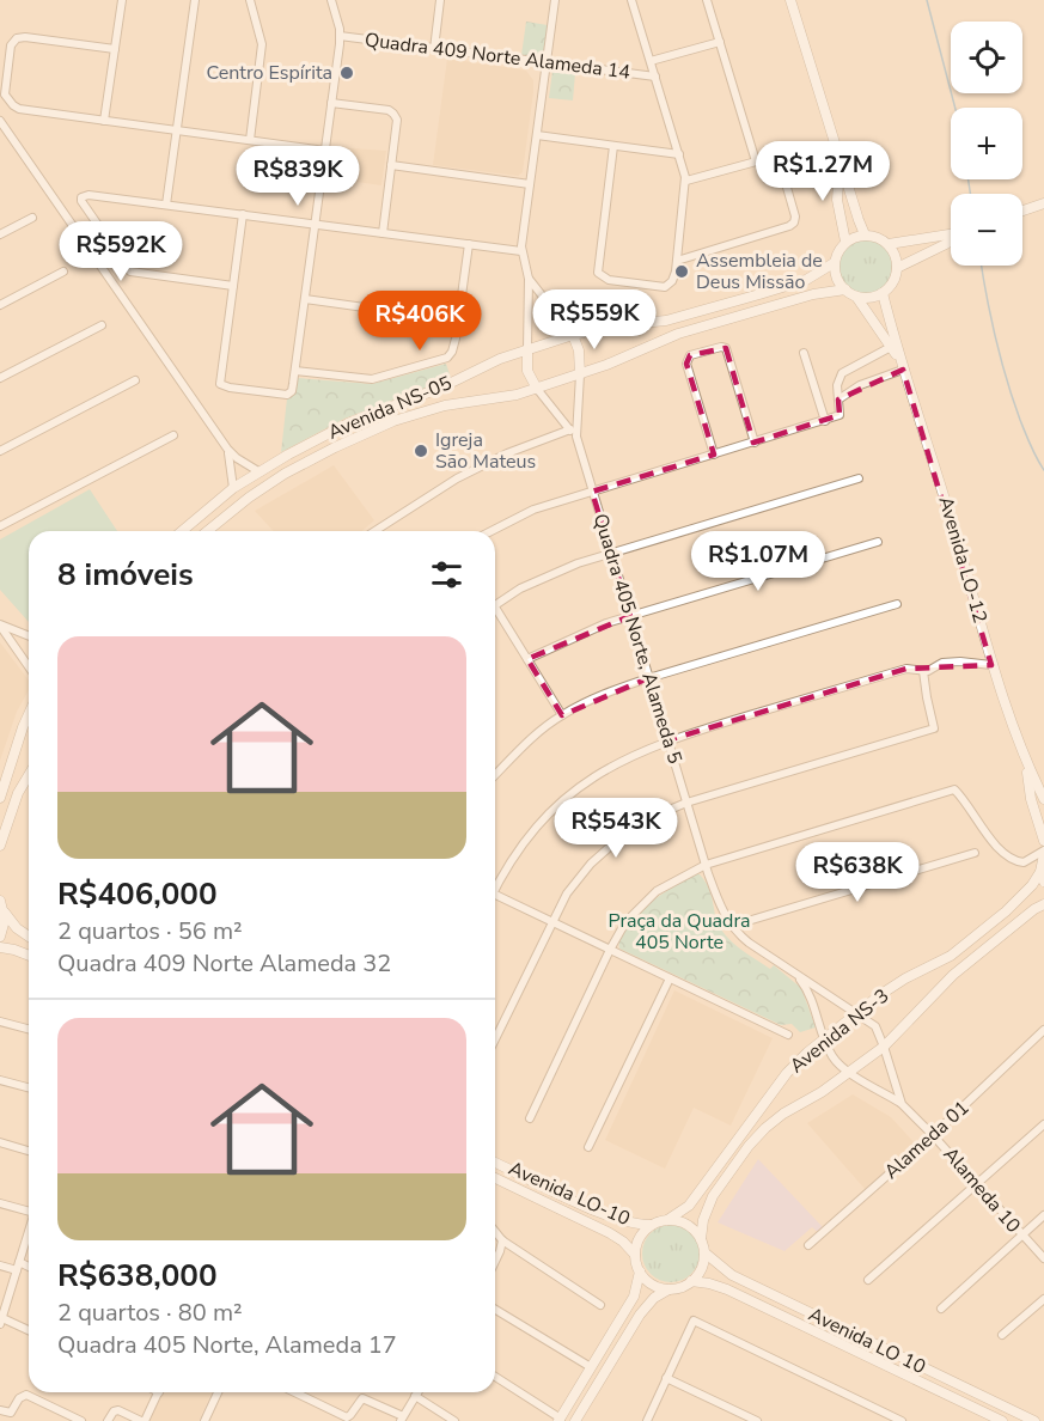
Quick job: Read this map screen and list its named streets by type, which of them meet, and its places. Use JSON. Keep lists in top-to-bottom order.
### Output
{
  "streets": {
    "street": [
      "Quadra 409 Norte Alameda 14",
      "Avenida NS-05",
      "Avenida LO-12",
      "Quadra 405 Norte, Alameda 5",
      "Avenida NS-3",
      "Alameda 01",
      "Alameda 10",
      "Avenida LO-10",
      "Avenida LO 10"
    ]
  },
  "crossings": [
    ["Avenida NS-05", "Avenida LO-12"],
    ["Quadra 405 Norte, Alameda 5", "Avenida NS-3"],
    ["Quadra 405 Norte, Alameda 5", "Alameda 10"],
    ["Avenida NS-3", "Alameda 10"],
    ["Avenida NS-3", "Avenida LO-10"],
    ["Avenida NS-3", "Avenida LO 10"],
    ["Alameda 01", "Alameda 10"],
    ["Avenida LO-10", "Avenida LO 10"]
  ],
  "parks": ["Praça da Quadra 405 Norte"],
  "places": ["Centro Espírita", "Assembleia de Deus Missão", "Igreja São Mateus"],
  "page": {
    "map_buttons": ["+", "−"],
    "price": [
      "R$1.27M",
      "R$839K",
      "R$592K",
      "R$559K",
      "R$406K",
      "R$1.07M",
      "R$543K",
      "R$638K"
    ],
    "heading": "8 imóveis",
    "list": [
      {
        "name": "R$406,000",
        "note": "2 quartos · 56 m² · Quadra 409 Norte Alameda 32"
      },
      {
        "name": "R$638,000",
        "note": "2 quartos · 80 m² · Quadra 405 Norte, Alameda 17"
      }
    ]
  }
}
